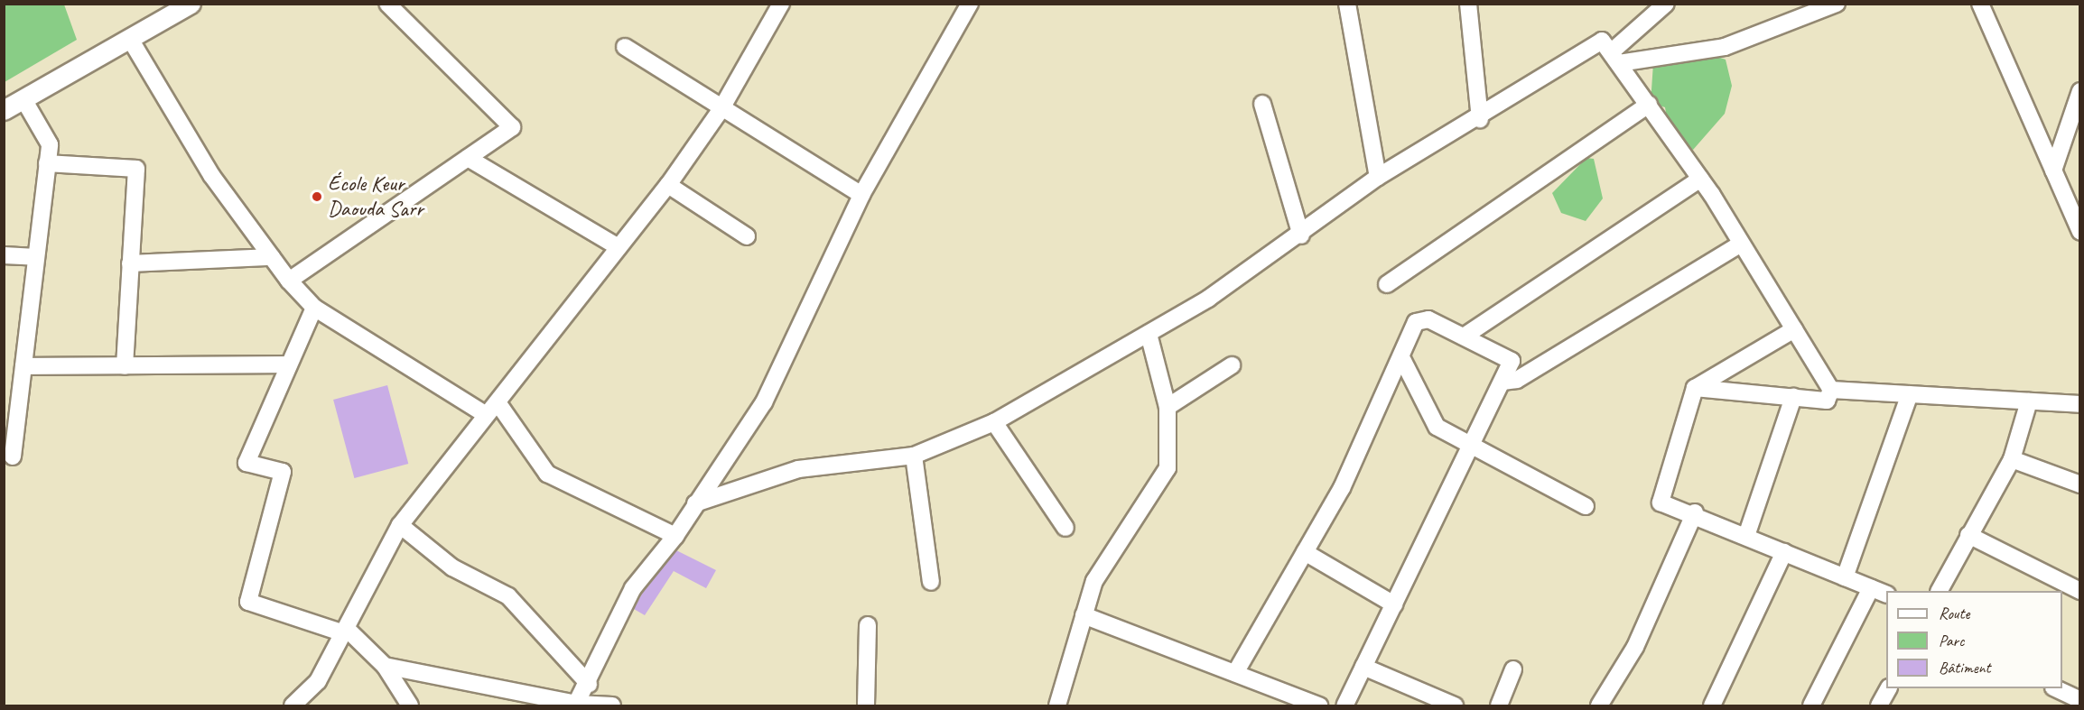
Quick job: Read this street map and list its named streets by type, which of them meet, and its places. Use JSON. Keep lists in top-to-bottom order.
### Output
{
  "places": ["École Keur Daouda Sarr"],
  "legend": ["Route", "Parc", "Bâtiment"]
}
